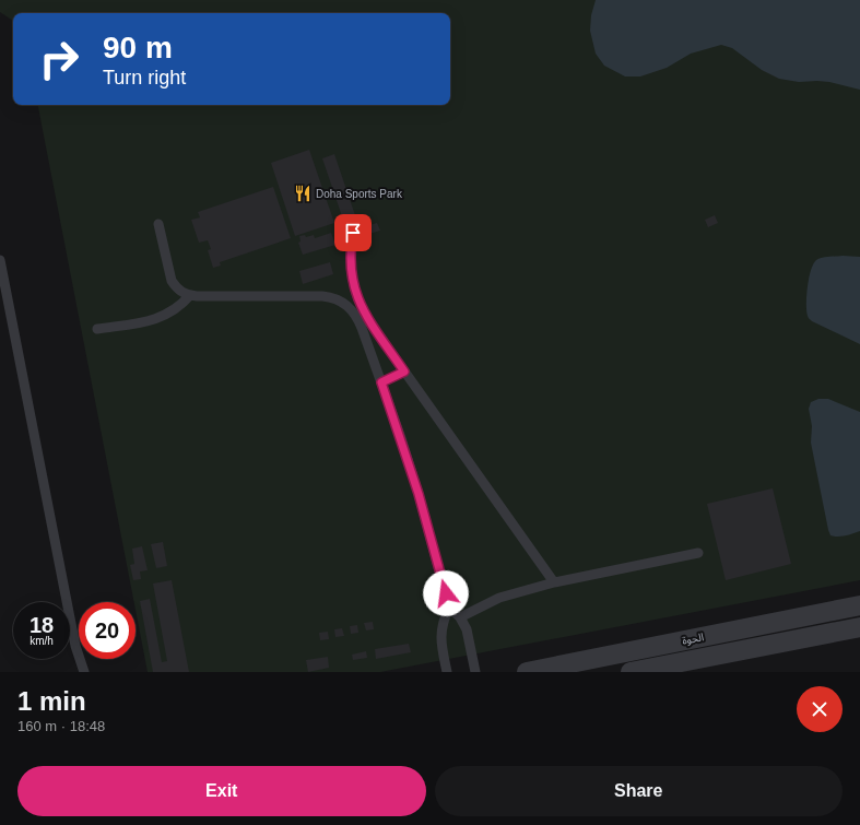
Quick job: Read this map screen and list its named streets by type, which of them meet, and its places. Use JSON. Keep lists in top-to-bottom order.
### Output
{
  "streets": {
    "street": ["الحوة"]
  },
  "places": {
    "restaurant": ["Doha Sports Park"]
  },
  "page": {
    "turn": ["90 m", "Turn right"],
    "speed": "18 km/h",
    "limit": "20",
    "heading": ["1 min", "160 m · 18:48"],
    "buttons": ["Exit", "Share"]
  }
}
